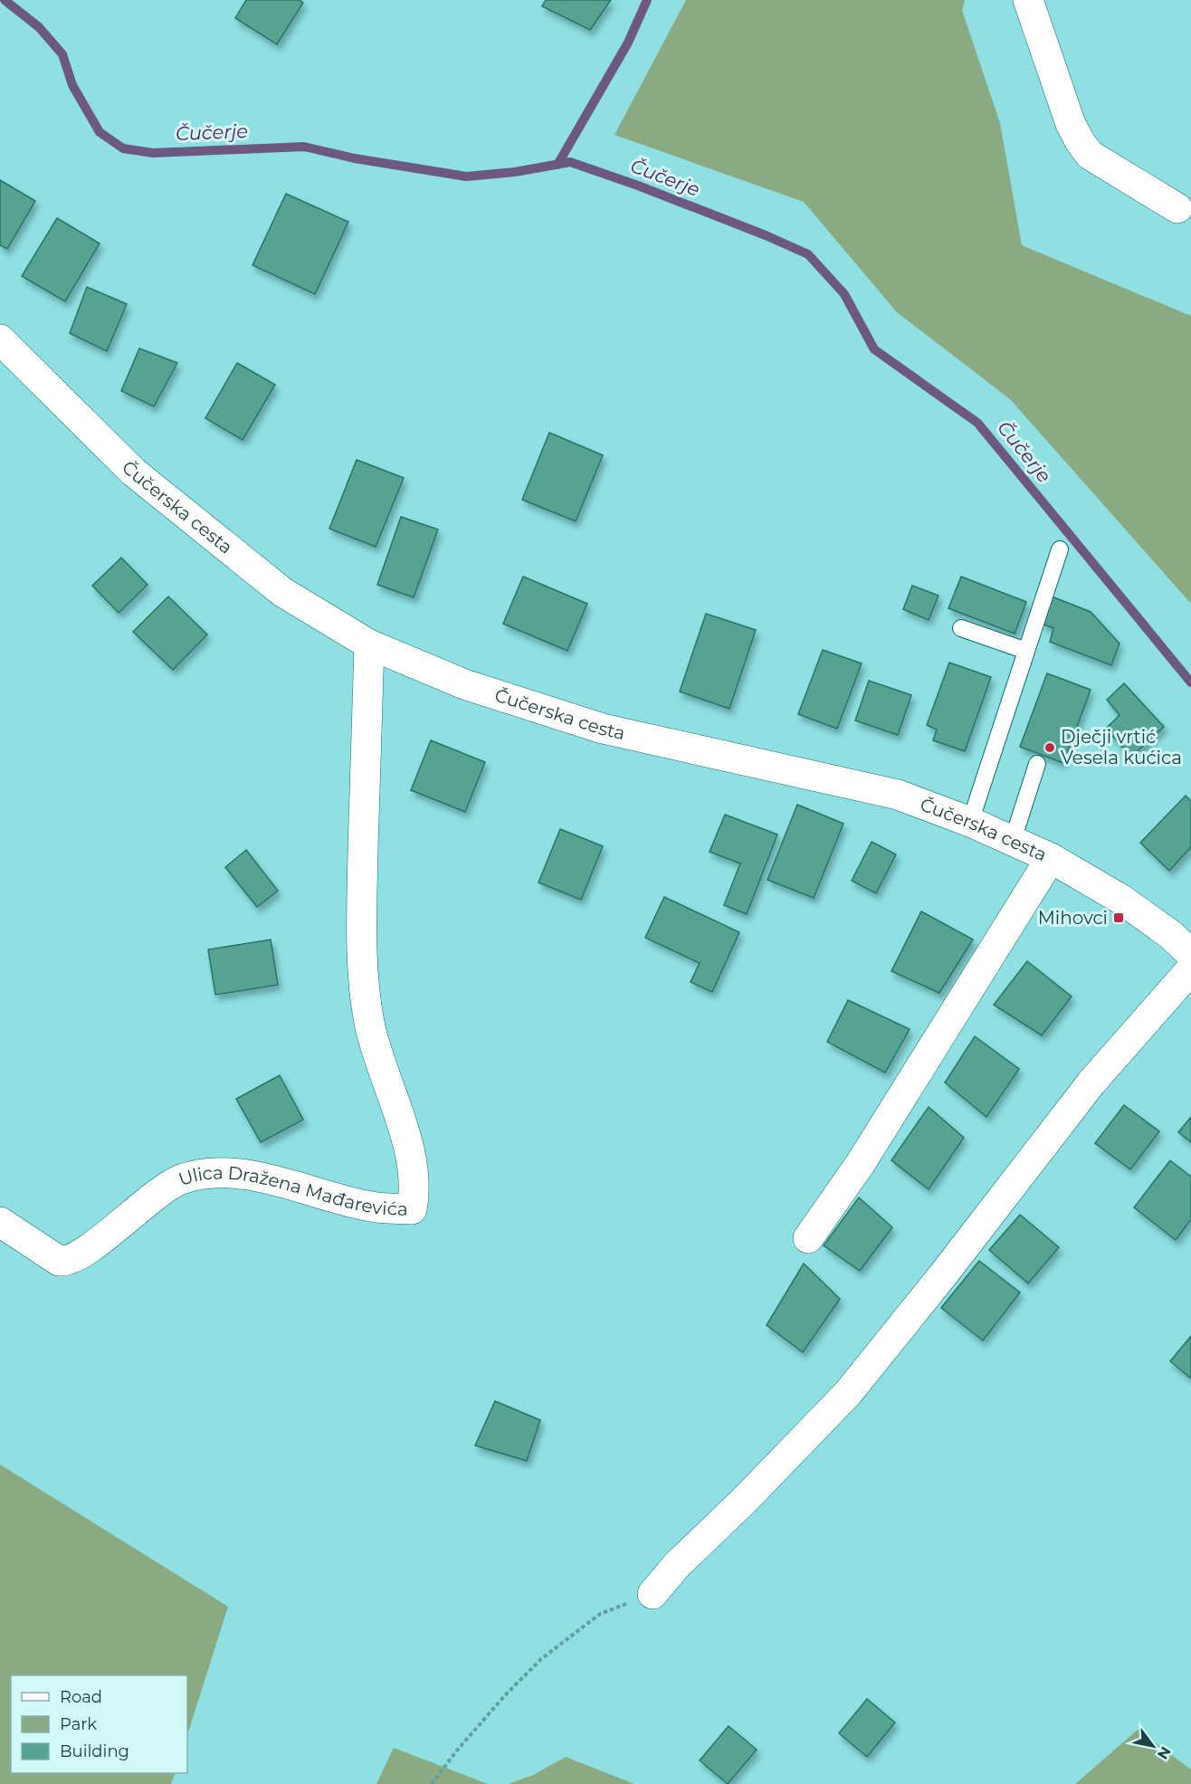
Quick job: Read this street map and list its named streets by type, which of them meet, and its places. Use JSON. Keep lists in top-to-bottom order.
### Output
{
  "streets": {
    "street": ["Čučerska cesta", "Ulica Dražena Mađarevića"]
  },
  "crossings": [
    ["Čučerska cesta", "Ulica Dražena Mađarevića"]
  ],
  "water": ["Čučerje"],
  "places": {
    "other": ["Dječji vrtić Vesela kućica"],
    "transit": ["Mihovci"]
  },
  "legend": ["Road", "Park", "Building"],
  "north": "bottom right"
}
